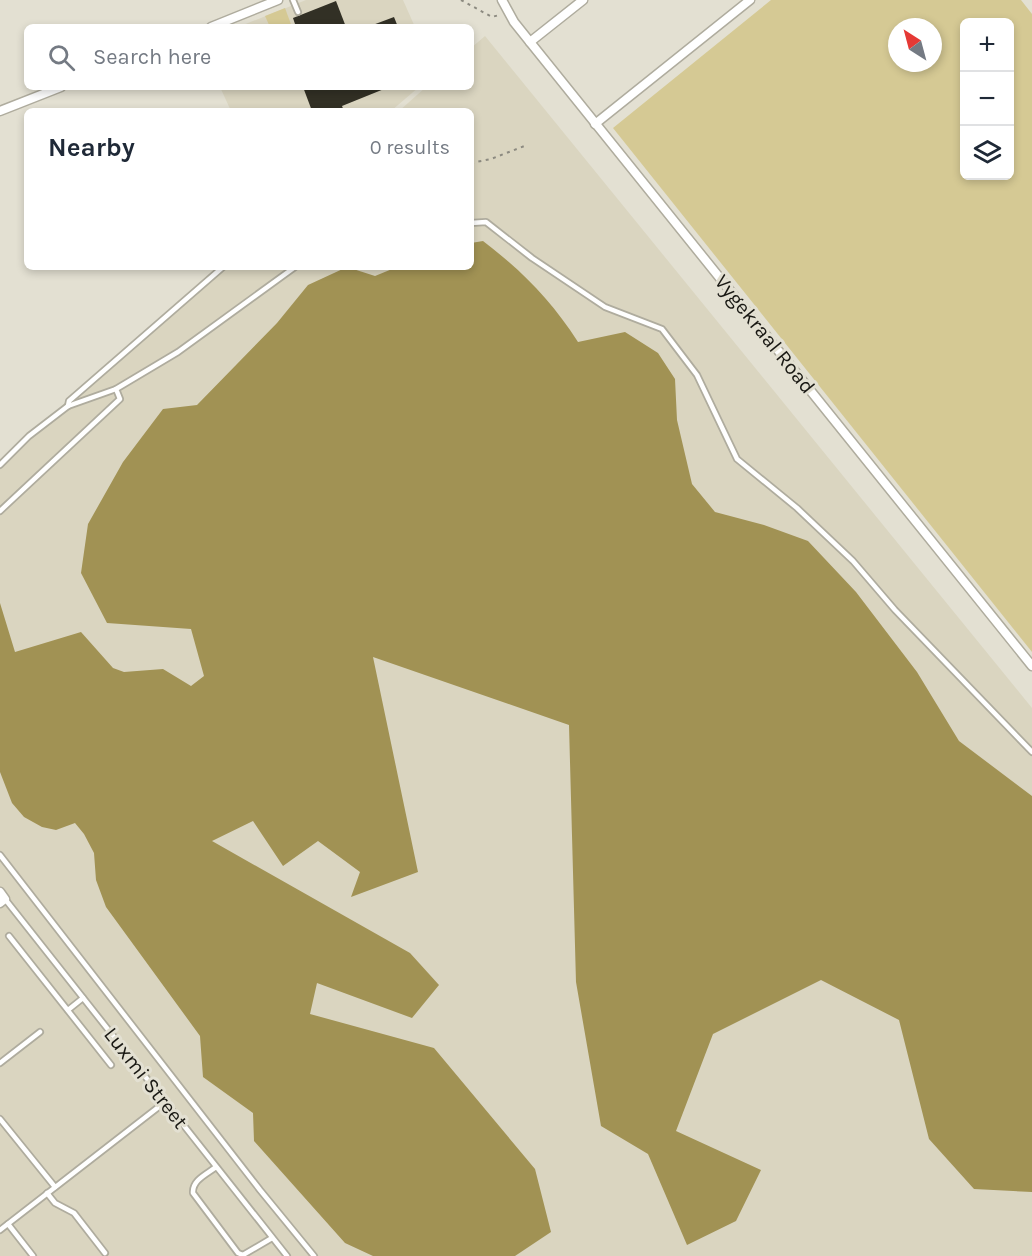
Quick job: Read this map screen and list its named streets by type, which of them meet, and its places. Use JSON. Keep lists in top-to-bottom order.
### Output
{
  "streets": {
    "street": ["Vygekraal Road"],
    "lane": ["Luxmi Street"]
  },
  "north": "top left",
  "page": {
    "map_buttons": ["+", "−"],
    "search": "Search here",
    "heading": ["Nearby", "0 results"]
  }
}
